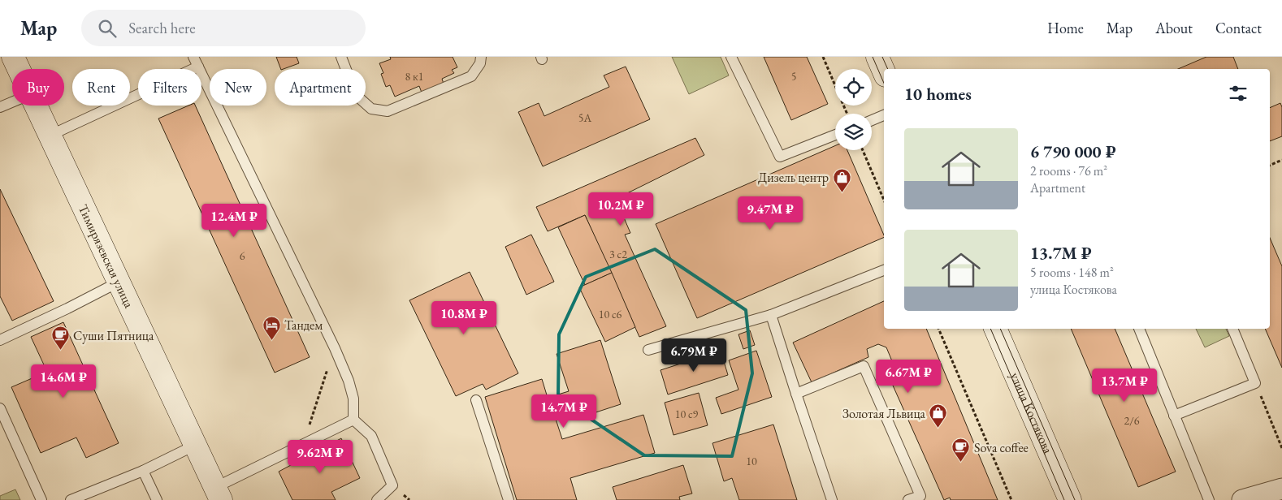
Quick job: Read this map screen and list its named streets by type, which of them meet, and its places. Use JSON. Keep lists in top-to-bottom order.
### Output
{
  "streets": {
    "main road": ["Тимирязевская улица", "улица Костякова"]
  },
  "places": {
    "shop": ["Дизель центр", "Золотая Львица"],
    "hotel": ["Тандем"],
    "cafe": ["Суши Пятница", "Sova coffee"]
  },
  "house_numbers": [
    "8 к1",
    "5",
    "5А",
    "3 с2",
    "6",
    "10 с6",
    "10 с9",
    "2/6",
    "10"
  ],
  "page": {
    "header": "Map",
    "search": "Search here",
    "nav": [
      "Home",
      "Map",
      "About",
      "Contact"
    ],
    "chip": [
      "Buy",
      "Rent",
      "Filters",
      "New",
      "Apartment"
    ],
    "heading": "10 homes",
    "list": [
      {
        "name": "6 790 000 ₽",
        "note": "2 rooms · 76 m² · Apartment"
      },
      {
        "name": "13.7M ₽",
        "note": "5 rooms · 148 m² · улица Костякова"
      }
    ],
    "price": [
      "10.2M ₽",
      "9.47M ₽",
      "12.4M ₽",
      "10.8M ₽",
      "6.79M ₽",
      "6.67M ₽",
      "14.6M ₽",
      "13.7M ₽",
      "14.7M ₽",
      "9.62M ₽"
    ]
  }
}
